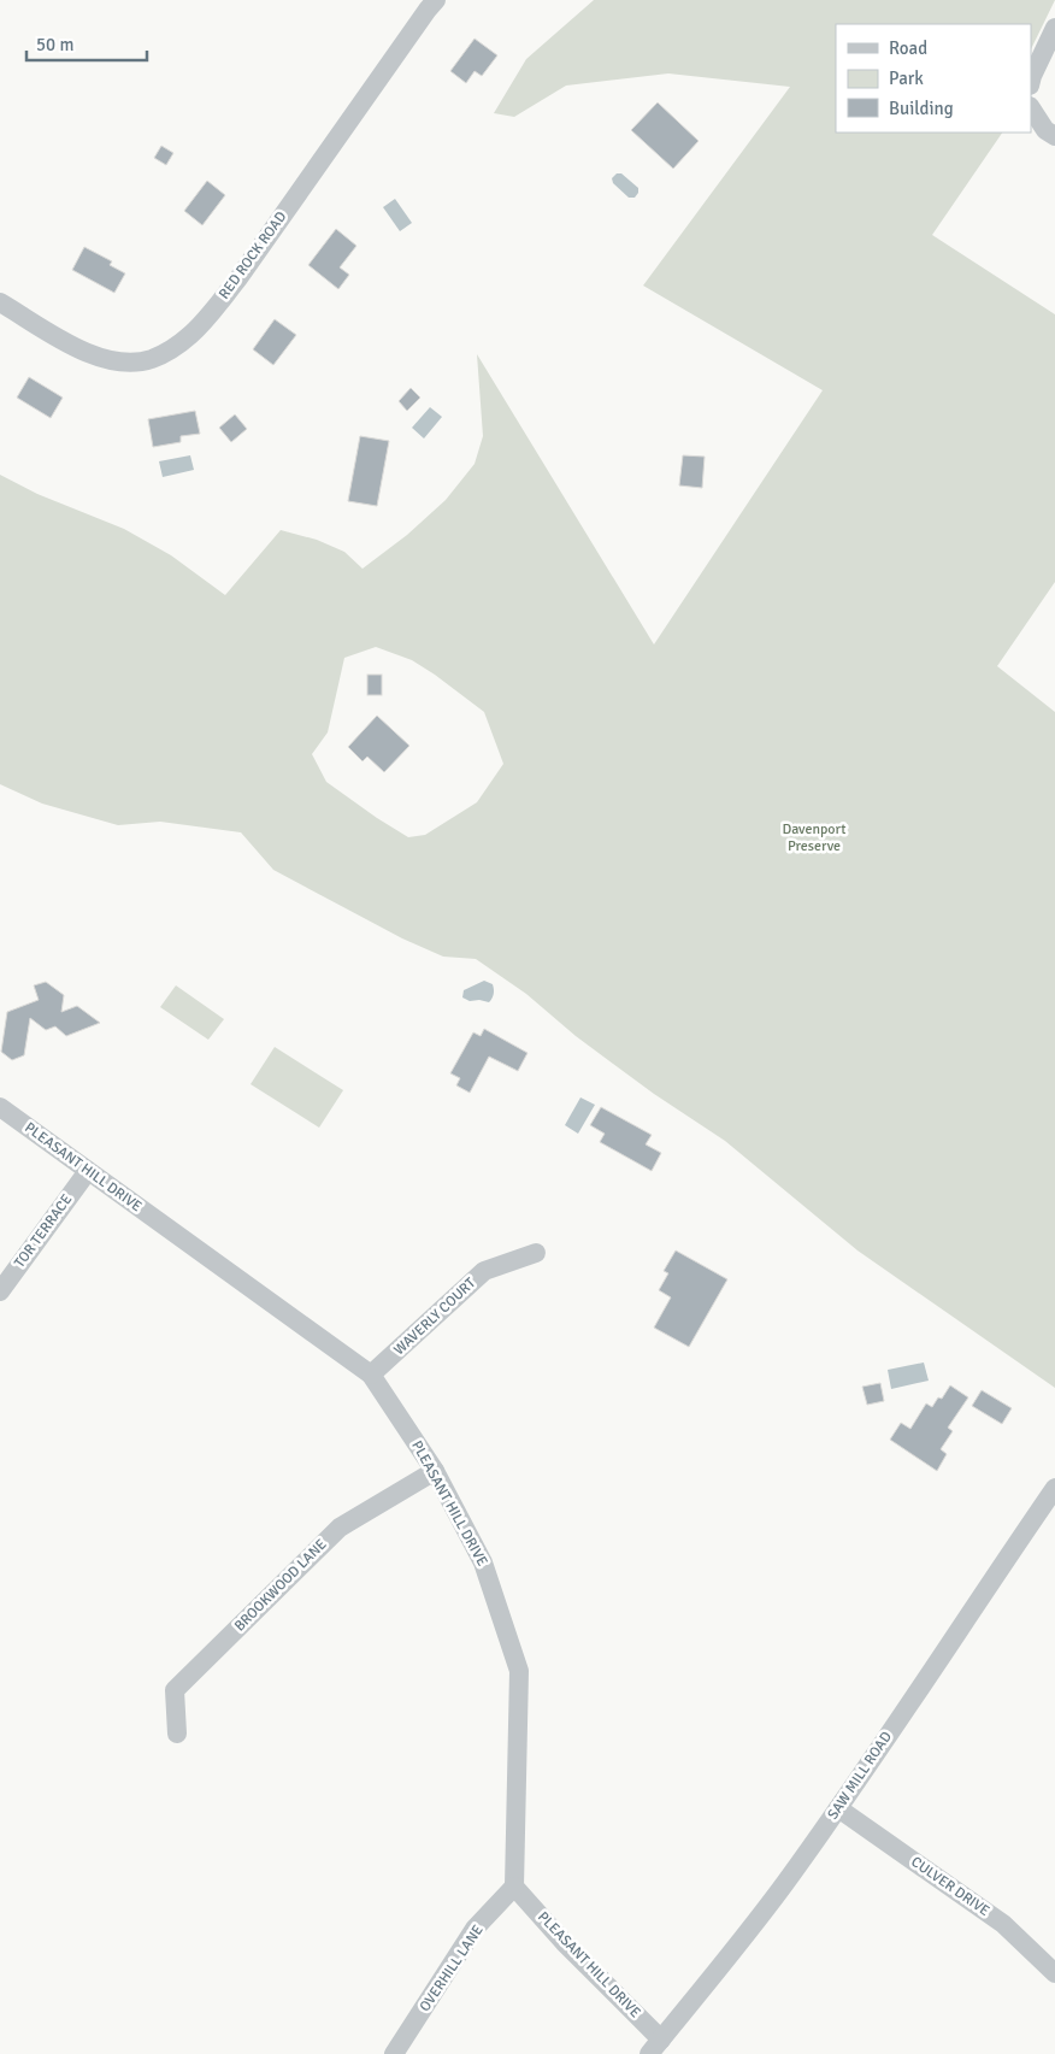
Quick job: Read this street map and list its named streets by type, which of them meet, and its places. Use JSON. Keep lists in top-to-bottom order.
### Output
{
  "streets": {
    "street": [
      "RED ROCK ROAD",
      "PLEASANT HILL DRIVE",
      "TOR TERRACE",
      "WAVERLY COURT",
      "BROOKWOOD LANE",
      "SAW MILL ROAD",
      "CULVER DRIVE",
      "OVERHILL LANE"
    ]
  },
  "crossings": [
    ["PLEASANT HILL DRIVE", "TOR TERRACE"],
    ["PLEASANT HILL DRIVE", "WAVERLY COURT"],
    ["PLEASANT HILL DRIVE", "BROOKWOOD LANE"],
    ["PLEASANT HILL DRIVE", "SAW MILL ROAD"],
    ["PLEASANT HILL DRIVE", "OVERHILL LANE"],
    ["SAW MILL ROAD", "CULVER DRIVE"]
  ],
  "parks": ["Davenport Preserve"],
  "legend": ["Road", "Park", "Building"],
  "scale_bar": "50 m"
}
